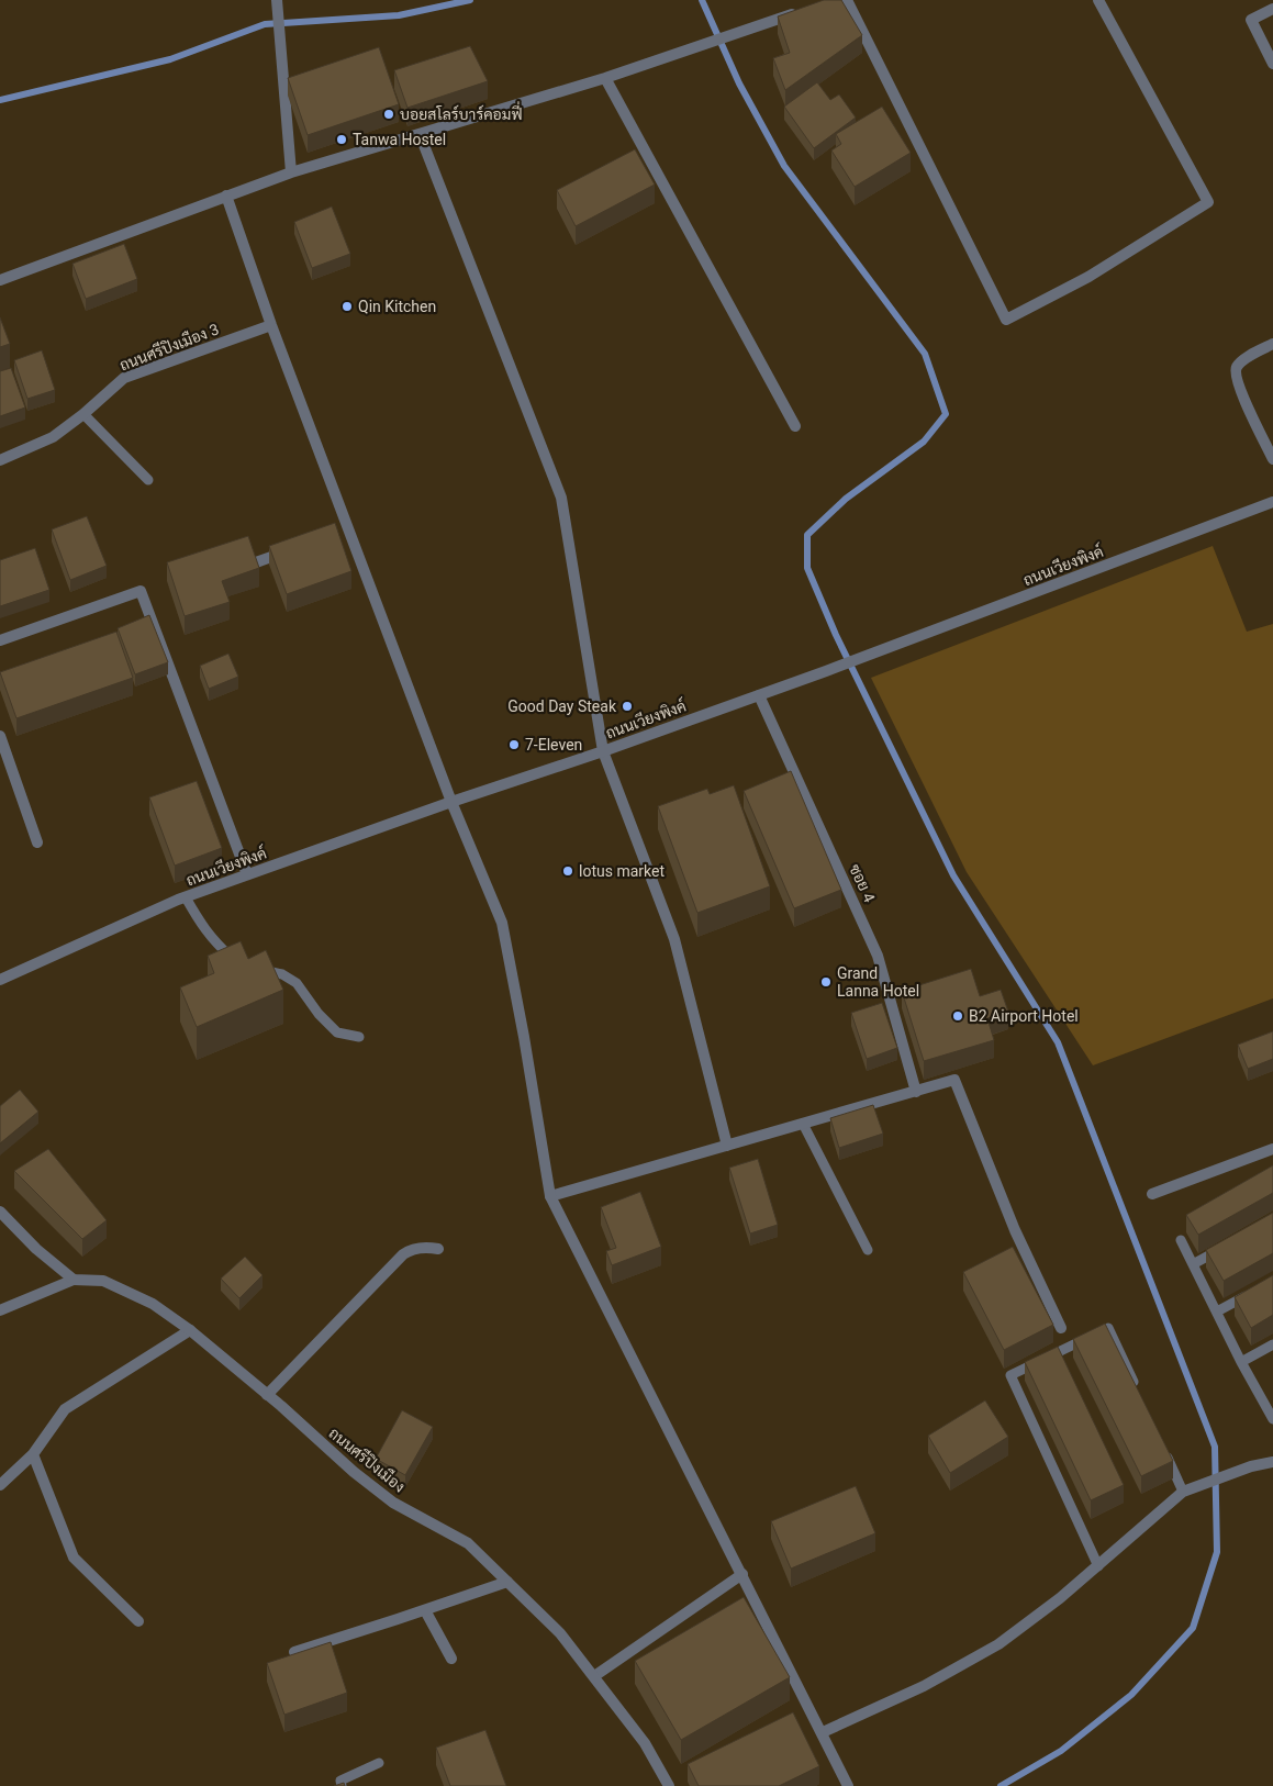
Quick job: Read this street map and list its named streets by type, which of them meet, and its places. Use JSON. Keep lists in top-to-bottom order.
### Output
{
  "streets": {
    "street": [
      "ถนนศรีปิงเมือง 3",
      "ถนนเวียงพิงค์",
      "ซอย 4",
      "ถนนศรีปิงเมือง"
    ]
  },
  "crossings": [
    ["ถนนเวียงพิงค์", "ซอย 4"]
  ],
  "places": [
    "บอยสโลร์บาร์คอมฟี่",
    "Tanwa Hostel",
    "Qin Kitchen",
    "Good Day Steak",
    "7-Eleven",
    "lotus market",
    "Grand Lanna Hotel",
    "B2 Airport Hotel"
  ]
}
